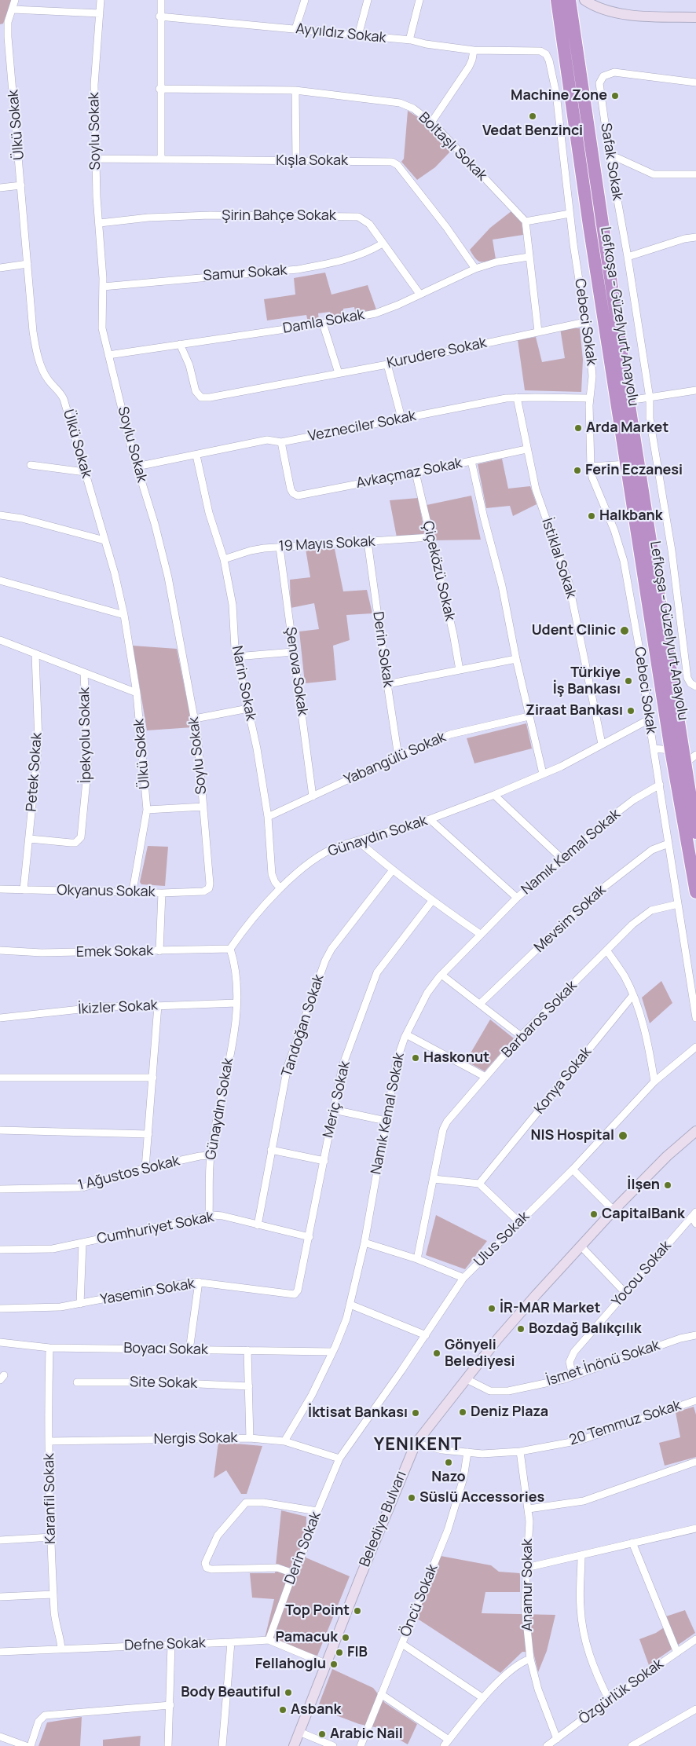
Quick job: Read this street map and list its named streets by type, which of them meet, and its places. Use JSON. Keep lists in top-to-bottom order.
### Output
{
  "streets": {
    "highway": ["Lefkoşa - Güzelyurt Anayolu"],
    "main road": ["Belediye Bulvarı"],
    "street": [
      "Ayyıldız Sokak",
      "Ülkü Sokak",
      "Soylu Sokak",
      "Boltaşlı Sokak",
      "Kışla Sokak",
      "Safak Sokak",
      "Şirin Bahçe Sokak",
      "Samur Sokak",
      "Damla Sokak",
      "Cebeci Sokak",
      "Kurudere Sokak",
      "Vezneciler Sokak",
      "Avkaçmaz Sokak",
      "19 Mayıs Sokak",
      "İstiklal Sokak",
      "Çiçeközü Sokak",
      "Derin Sokak",
      "Şenova Sokak",
      "Narin Sokak",
      "İpekyolu Sokak",
      "Yabangülü Sokak",
      "Petek Sokak",
      "Günaydın Sokak",
      "Namık Kemal Sokak",
      "Okyanus Sokak",
      "Mevsim Sokak",
      "Emek Sokak",
      "İkizler Sokak",
      "Barbaros Sokak",
      "Tandoğan Sokak",
      "Konya Sokak",
      "Meriç Sokak",
      "1 Ağustos Sokak",
      "Cumhuriyet Sokak",
      "Ulus Sokak",
      "Yocou Sokak",
      "Yasemin Sokak",
      "Boyacı Sokak",
      "İsmet İnönü Sokak",
      "Site Sokak",
      "20 Temmuz Sokak",
      "Nergis Sokak",
      "Karanfil Sokak",
      "Anamur Sokak",
      "Öncü Sokak",
      "Defne Sokak",
      "Özgürlük Sokak"
    ]
  },
  "crossings": [
    ["Ayyıldız Sokak", "Cebeci Sokak"],
    ["Ülkü Sokak", "Okyanus Sokak"],
    ["Soylu Sokak", "Kışla Sokak"],
    ["Soylu Sokak", "Şirin Bahçe Sokak"],
    ["Soylu Sokak", "Samur Sokak"],
    ["Soylu Sokak", "Damla Sokak"],
    ["Soylu Sokak", "Vezneciler Sokak"],
    ["Soylu Sokak", "Okyanus Sokak"],
    ["Kışla Sokak", "Damla Sokak"],
    ["Şirin Bahçe Sokak", "Samur Sokak"],
    ["Şirin Bahçe Sokak", "Damla Sokak"],
    ["Damla Sokak", "Kurudere Sokak"],
    ["Cebeci Sokak", "Kurudere Sokak"],
    ["Cebeci Sokak", "Vezneciler Sokak"],
    ["Cebeci Sokak", "Günaydın Sokak"],
    ["Cebeci Sokak", "Namık Kemal Sokak"],
    ["Cebeci Sokak", "Mevsim Sokak"],
    ["Cebeci Sokak", "Barbaros Sokak"],
    ["Vezneciler Sokak", "Avkaçmaz Sokak"],
    ["Vezneciler Sokak", "İstiklal Sokak"],
    ["Vezneciler Sokak", "Narin Sokak"],
    ["Avkaçmaz Sokak", "İstiklal Sokak"],
    ["Avkaçmaz Sokak", "Çiçeközü Sokak"],
    ["19 Mayıs Sokak", "Çiçeközü Sokak"],
    ["19 Mayıs Sokak", "Derin Sokak"],
    ["19 Mayıs Sokak", "Şenova Sokak"],
    ["19 Mayıs Sokak", "Narin Sokak"],
    ["İstiklal Sokak", "Günaydın Sokak"],
    ["Derin Sokak", "Yabangülü Sokak"],
    ["Derin Sokak", "Ulus Sokak"],
    ["Derin Sokak", "Nergis Sokak"],
    ["Derin Sokak", "Defne Sokak"],
    ["Şenova Sokak", "Yabangülü Sokak"],
    ["Narin Sokak", "Yabangülü Sokak"],
    ["Narin Sokak", "Günaydın Sokak"],
    ["İpekyolu Sokak", "Petek Sokak"],
    ["Petek Sokak", "Okyanus Sokak"],
    ["Günaydın Sokak", "Emek Sokak"],
    ["Günaydın Sokak", "İkizler Sokak"],
    ["Günaydın Sokak", "1 Ağustos Sokak"],
    ["Günaydın Sokak", "Cumhuriyet Sokak"],
    ["Namık Kemal Sokak", "Boyacı Sokak"],
    ["Namık Kemal Sokak", "Nergis Sokak"],
    ["Tandoğan Sokak", "Cumhuriyet Sokak"],
    ["Meriç Sokak", "Cumhuriyet Sokak"],
    ["Meriç Sokak", "Yasemin Sokak"],
    ["Ulus Sokak", "Nergis Sokak"],
    ["Yocou Sokak", "İsmet İnönü Sokak"],
    ["Boyacı Sokak", "Karanfil Sokak"],
    ["İsmet İnönü Sokak", "Belediye Bulvarı"],
    ["20 Temmuz Sokak", "Belediye Bulvarı"],
    ["20 Temmuz Sokak", "Anamur Sokak"],
    ["20 Temmuz Sokak", "Öncü Sokak"],
    ["Nergis Sokak", "Karanfil Sokak"],
    ["Karanfil Sokak", "Defne Sokak"],
    ["Belediye Bulvarı", "Defne Sokak"],
    ["Anamur Sokak", "Özgürlük Sokak"]
  ],
  "districts": ["YENIKENT"],
  "places": [
    "Machine Zone",
    "Vedat Benzinci",
    "Arda Market",
    "Ferin Eczanesi",
    "Halkbank",
    "Udent Clinic",
    "Türkiye İş Bankası",
    "Ziraat Bankası",
    "Haskonut",
    "NIS Hospital",
    "İlşen",
    "CapitalBank",
    "İR-MAR Market",
    "Bozdağ Balıkçılık",
    "Gönyeli Belediyesi",
    "Deniz Plaza",
    "İktisat Bankası",
    "Nazo",
    "Süslü Accessories",
    "Top Point",
    "Pamacuk",
    "FIB",
    "Fellahoglu",
    "Body Beautiful",
    "Asbank",
    "Arabic Nail"
  ]
}
